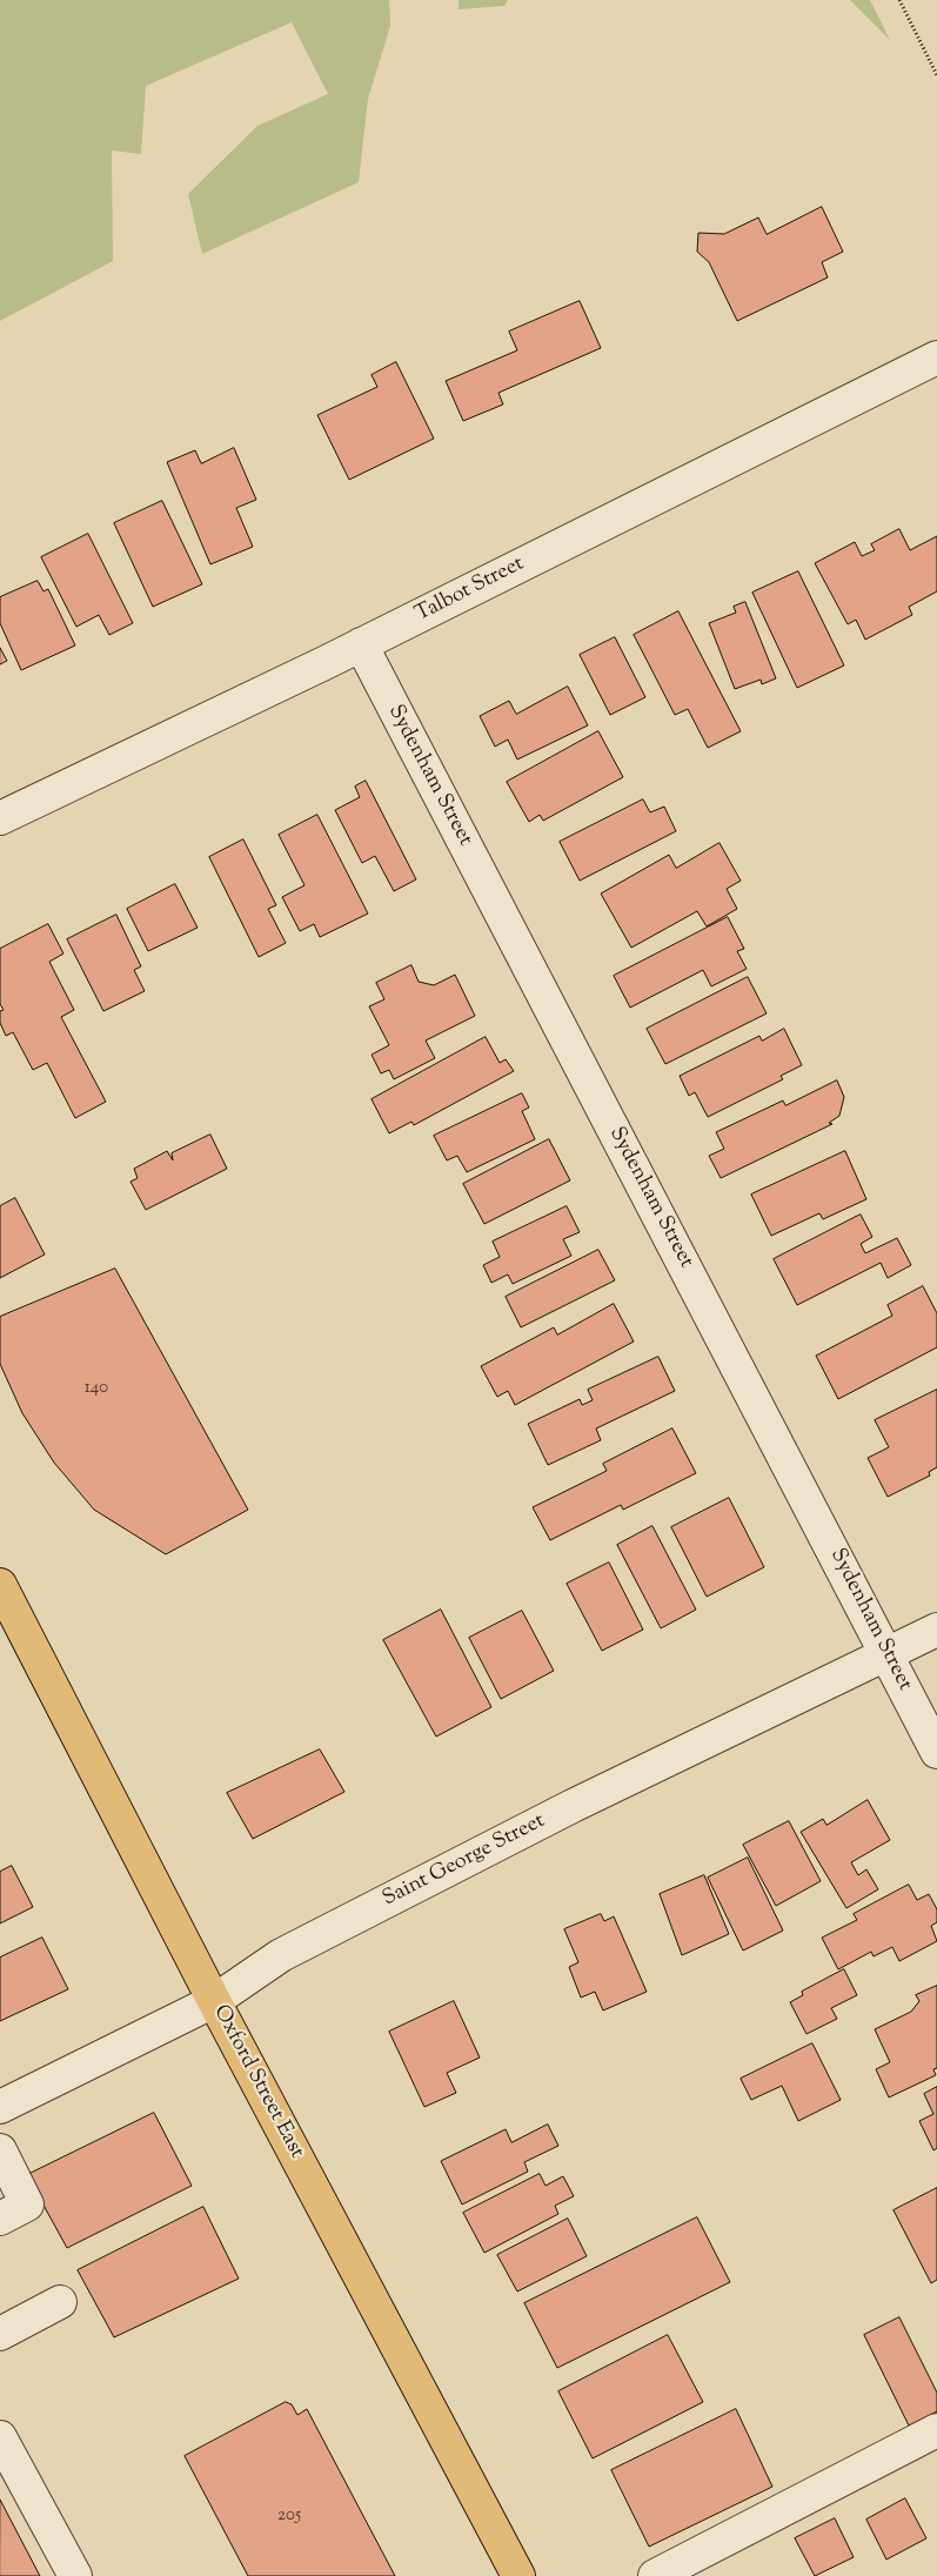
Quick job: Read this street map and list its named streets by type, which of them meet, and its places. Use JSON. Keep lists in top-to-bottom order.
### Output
{
  "streets": {
    "main road": ["Oxford Street East"],
    "street": ["Talbot Street", "Sydenham Street", "Saint George Street"]
  },
  "crossings": [
    ["Talbot Street", "Sydenham Street"],
    ["Sydenham Street", "Saint George Street"],
    ["Saint George Street", "Oxford Street East"]
  ],
  "house_numbers": ["140", "205"]
}
